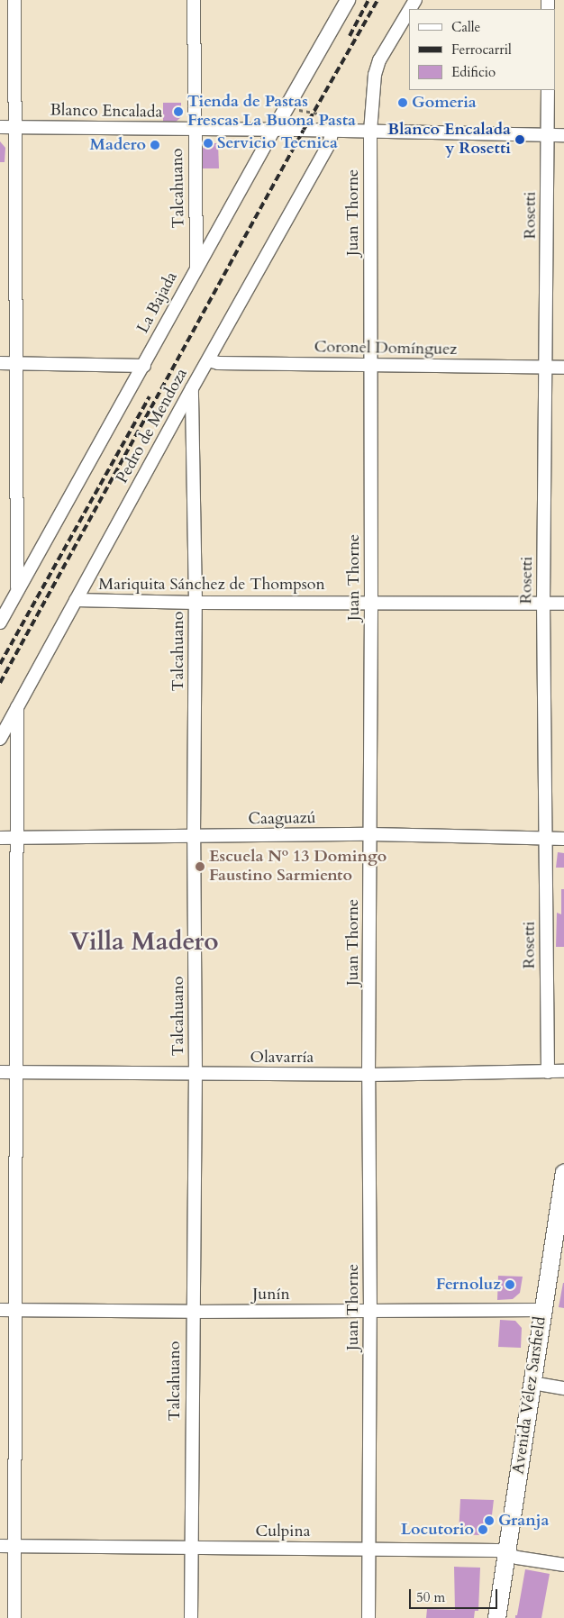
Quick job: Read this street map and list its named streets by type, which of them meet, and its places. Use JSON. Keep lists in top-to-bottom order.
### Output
{
  "streets": {
    "main road": ["Avenida Vélez Sarsfield"],
    "street": [
      "Blanco Encalada",
      "Talcahuano",
      "Juan Thorne",
      "Rosetti",
      "La Bajada",
      "Coronel Domínguez",
      "Pedro de Mendoza",
      "Mariquita Sánchez de Thompson",
      "Caaguazú",
      "Olavarría",
      "Junín",
      "Culpina"
    ]
  },
  "crossings": [
    ["Blanco Encalada", "Talcahuano"],
    ["Blanco Encalada", "Juan Thorne"],
    ["Blanco Encalada", "Rosetti"],
    ["Blanco Encalada", "La Bajada"],
    ["Blanco Encalada", "Pedro de Mendoza"],
    ["Talcahuano", "La Bajada"],
    ["Talcahuano", "Pedro de Mendoza"],
    ["Talcahuano", "Mariquita Sánchez de Thompson"],
    ["Talcahuano", "Caaguazú"],
    ["Talcahuano", "Olavarría"],
    ["Talcahuano", "Junín"],
    ["Talcahuano", "Culpina"],
    ["Juan Thorne", "Coronel Domínguez"],
    ["Juan Thorne", "Mariquita Sánchez de Thompson"],
    ["Juan Thorne", "Caaguazú"],
    ["Juan Thorne", "Olavarría"],
    ["Juan Thorne", "Junín"],
    ["Juan Thorne", "Culpina"],
    ["Rosetti", "Coronel Domínguez"],
    ["Rosetti", "Mariquita Sánchez de Thompson"],
    ["Rosetti", "Caaguazú"],
    ["Rosetti", "Olavarría"],
    ["Coronel Domínguez", "Pedro de Mendoza"],
    ["Pedro de Mendoza", "Mariquita Sánchez de Thompson"],
    ["Junín", "Avenida Vélez Sarsfield"],
    ["Avenida Vélez Sarsfield", "Culpina"]
  ],
  "districts": ["Villa Madero"],
  "places": [
    "Gomeria",
    "Tienda de Pastas Frescas La Buona Pasta",
    "Blanco Encalada y Rosetti",
    "Servicio Tecnica",
    "Madero",
    "Escuela Nº 13 Domingo Faustino Sarmiento",
    "Fernoluz",
    "Granja",
    "Locutorio"
  ],
  "legend": ["Calle", "Ferrocarril", "Edificio"],
  "scale_bar": "50 m"
}
